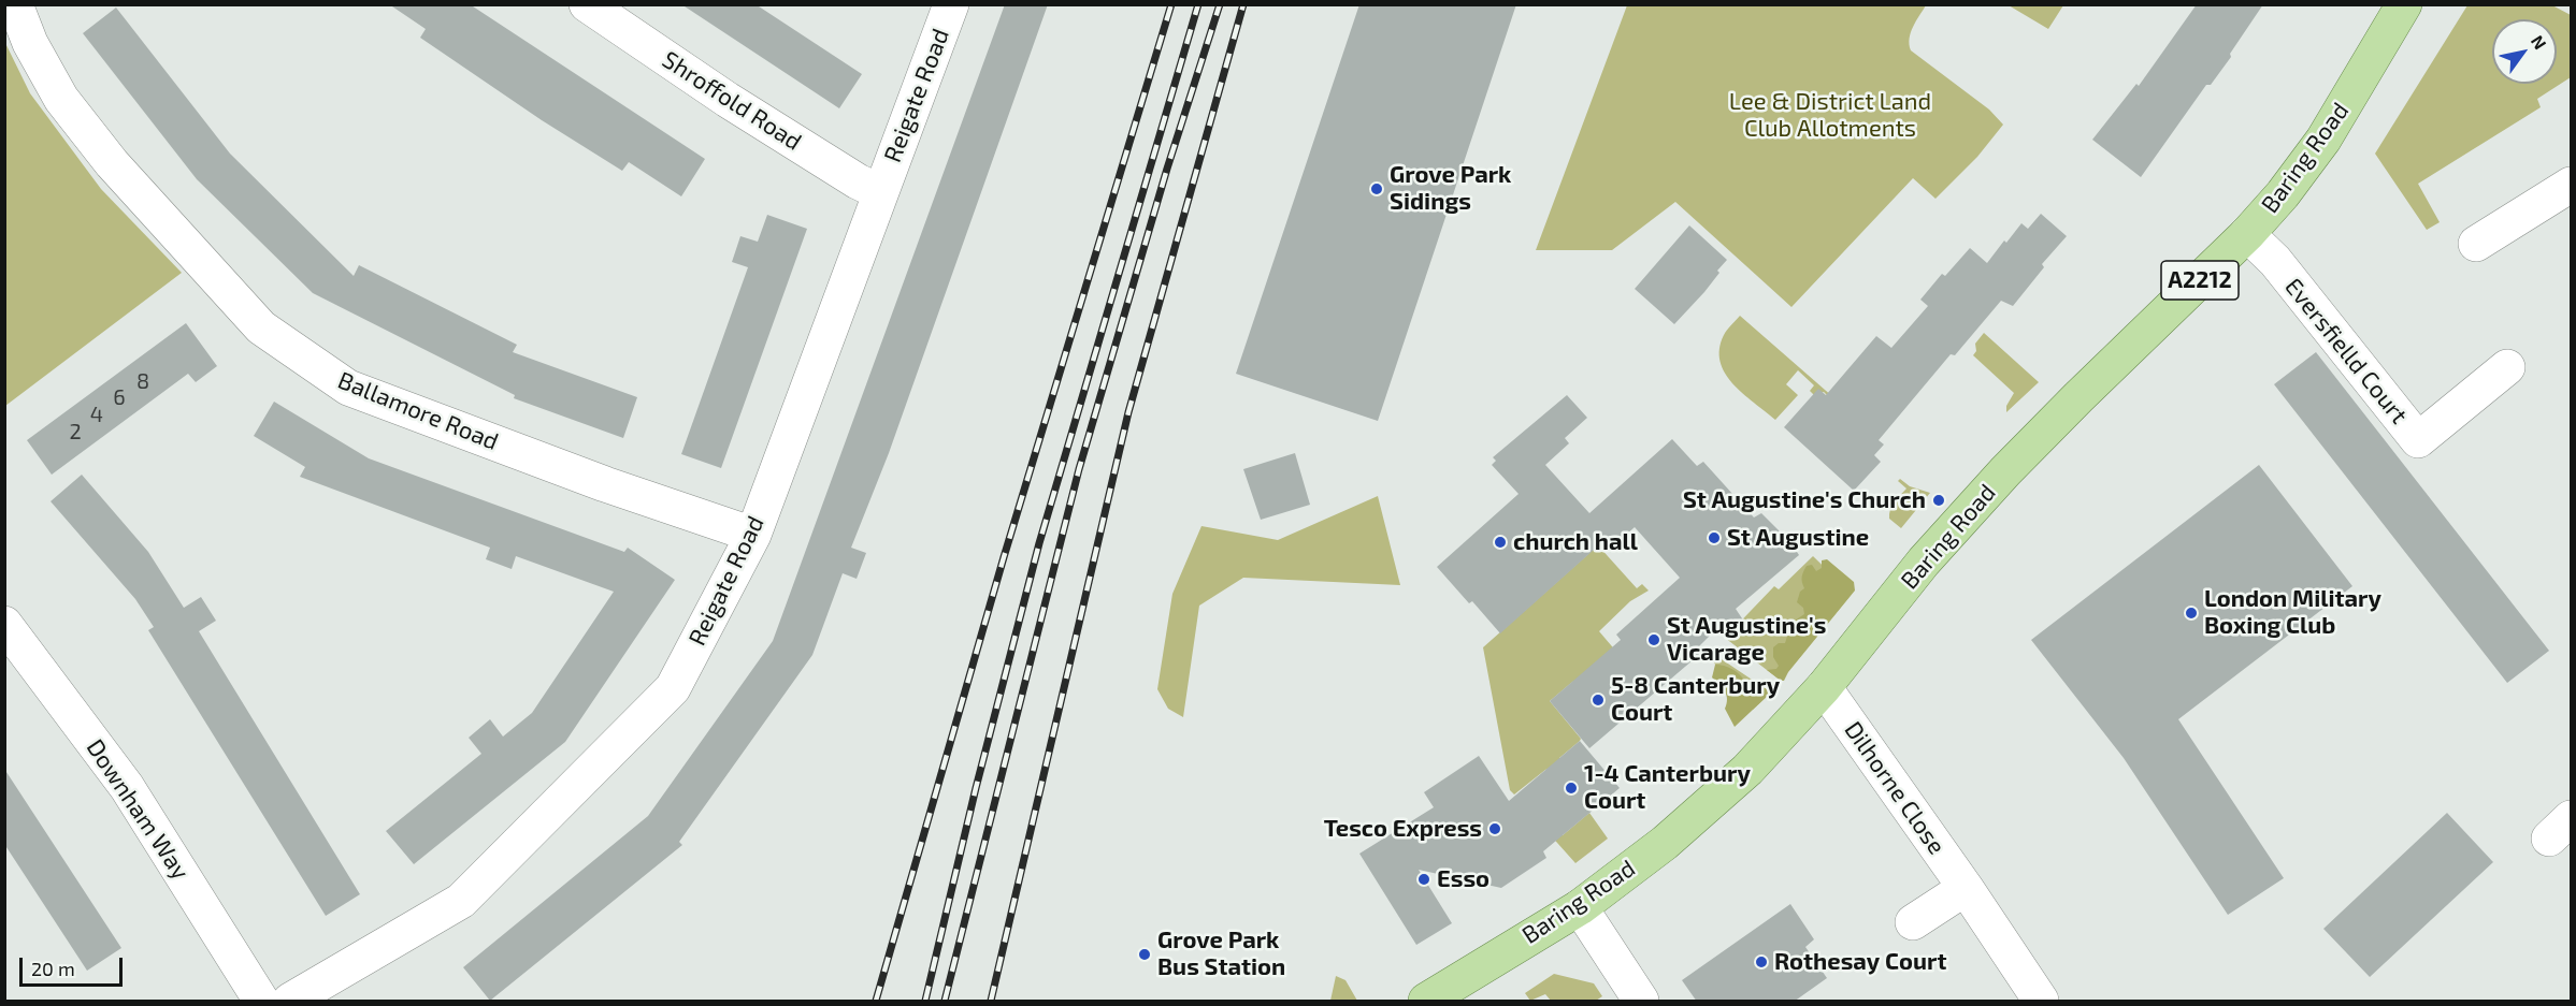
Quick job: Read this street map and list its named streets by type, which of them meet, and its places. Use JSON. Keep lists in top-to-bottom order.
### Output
{
  "streets": {
    "main road": ["Baring Road", "A2212"],
    "street": [
      "Reigate Road",
      "Shroffold Road",
      "Eversfielld Court",
      "Ballamore Road",
      "Dilhorne Close",
      "Downham Way"
    ]
  },
  "crossings": [
    ["Reigate Road", "Shroffold Road"],
    ["Reigate Road", "Ballamore Road"],
    ["Baring Road", "Eversfielld Court"],
    ["Baring Road", "Dilhorne Close"]
  ],
  "parks": ["Lee & District Land Club Allotments"],
  "places": [
    "Grove Park Sidings",
    "St Augustine's Church",
    "St Augustine",
    "church hall",
    "London Military Boxing Club",
    "St Augustine's Vicarage",
    "5-8 Canterbury Court",
    "1-4 Canterbury Court",
    "Tesco Express",
    "Esso",
    "Grove Park Bus Station",
    "Rothesay Court"
  ],
  "house_numbers": [
    "8",
    "6",
    "4",
    "2"
  ],
  "scale_bar": "20 m",
  "north": "top right"
}
